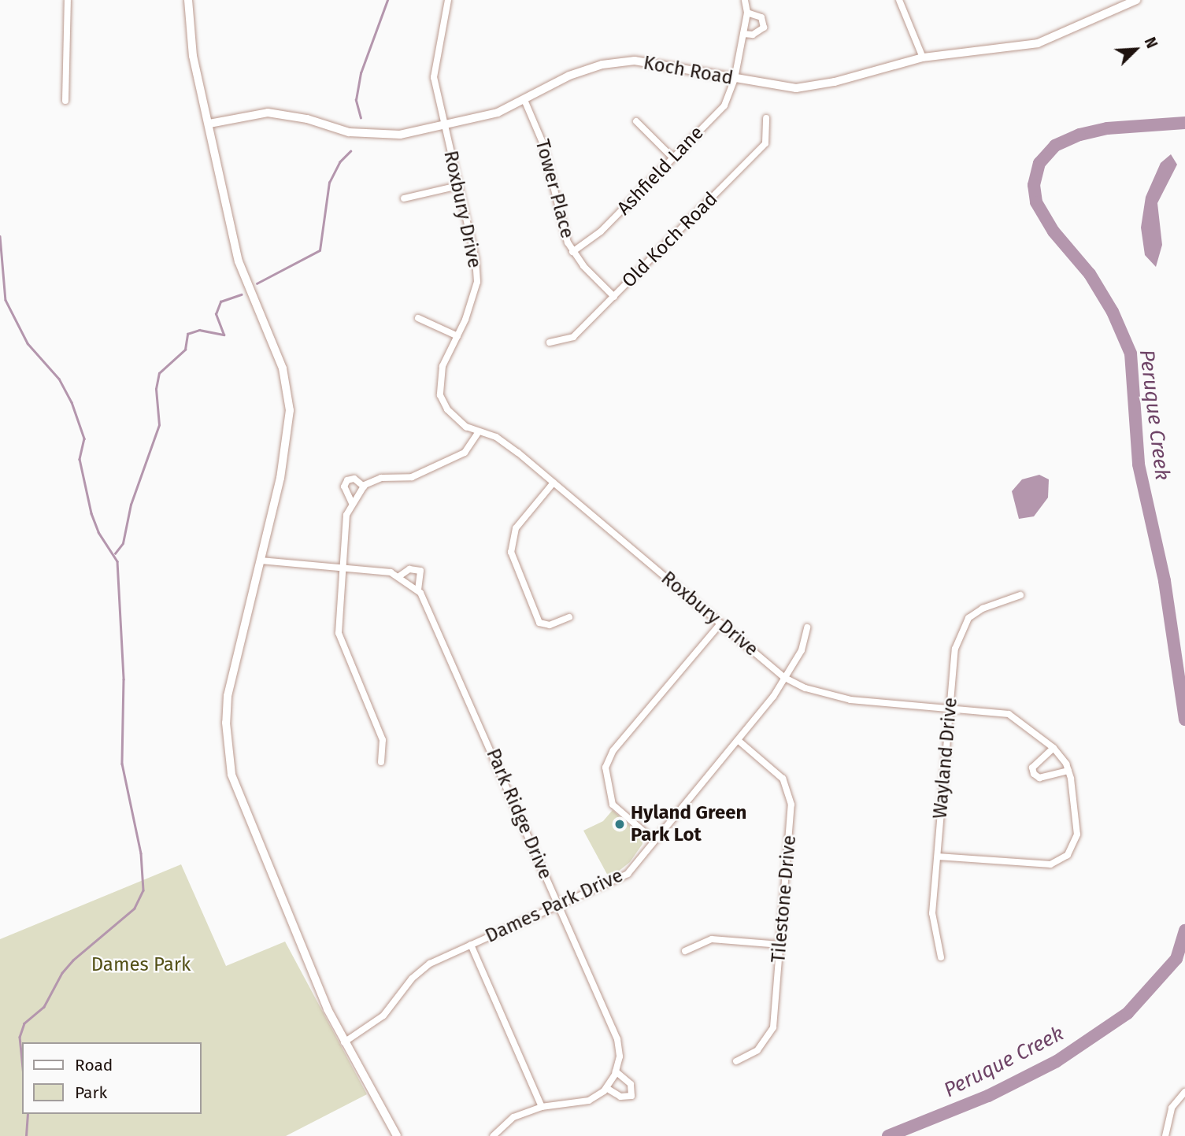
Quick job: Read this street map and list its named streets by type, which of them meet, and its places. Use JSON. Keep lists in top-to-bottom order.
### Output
{
  "streets": {
    "street": [
      "Koch Road",
      "Ashfield Lane",
      "Tower Place",
      "Roxbury Drive",
      "Old Koch Road",
      "Wayland Drive",
      "Park Ridge Drive",
      "Tilestone Drive",
      "Dames Park Drive"
    ]
  },
  "crossings": [
    ["Koch Road", "Ashfield Lane"],
    ["Koch Road", "Tower Place"],
    ["Koch Road", "Roxbury Drive"],
    ["Ashfield Lane", "Tower Place"],
    ["Tower Place", "Old Koch Road"],
    ["Roxbury Drive", "Wayland Drive"],
    ["Roxbury Drive", "Dames Park Drive"],
    ["Park Ridge Drive", "Dames Park Drive"],
    ["Tilestone Drive", "Dames Park Drive"]
  ],
  "water": ["Peruque Creek"],
  "parks": ["Dames Park"],
  "places": ["Hyland Green Park Lot"],
  "legend": ["Road", "Park"],
  "north": "top right"
}
